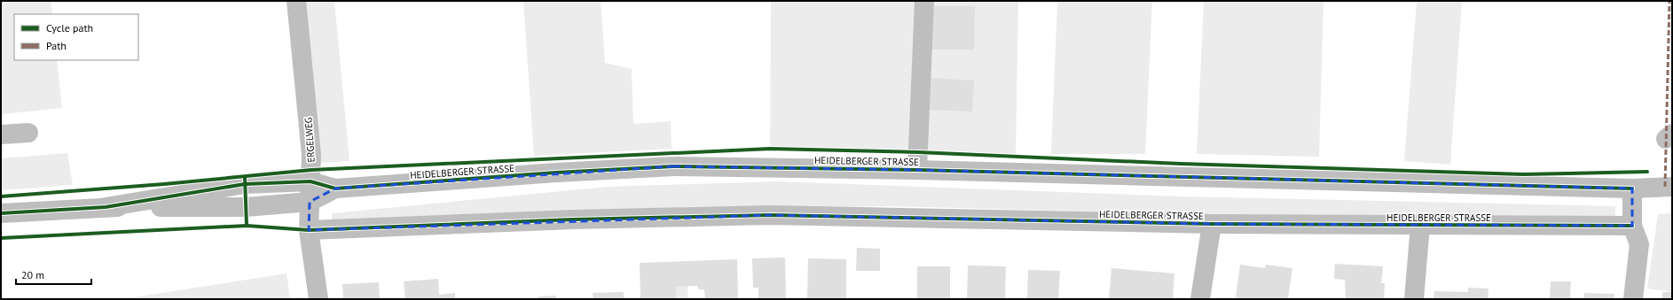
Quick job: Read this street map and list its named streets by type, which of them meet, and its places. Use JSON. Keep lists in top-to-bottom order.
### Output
{
  "streets": {
    "main road": ["ERGELWEG", "HEIDELBERGER STRASSE"]
  },
  "crossings": [
    ["ERGELWEG", "HEIDELBERGER STRASSE"]
  ],
  "legend": ["Cycle path", "Path"],
  "scale_bar": "20 m"
}
